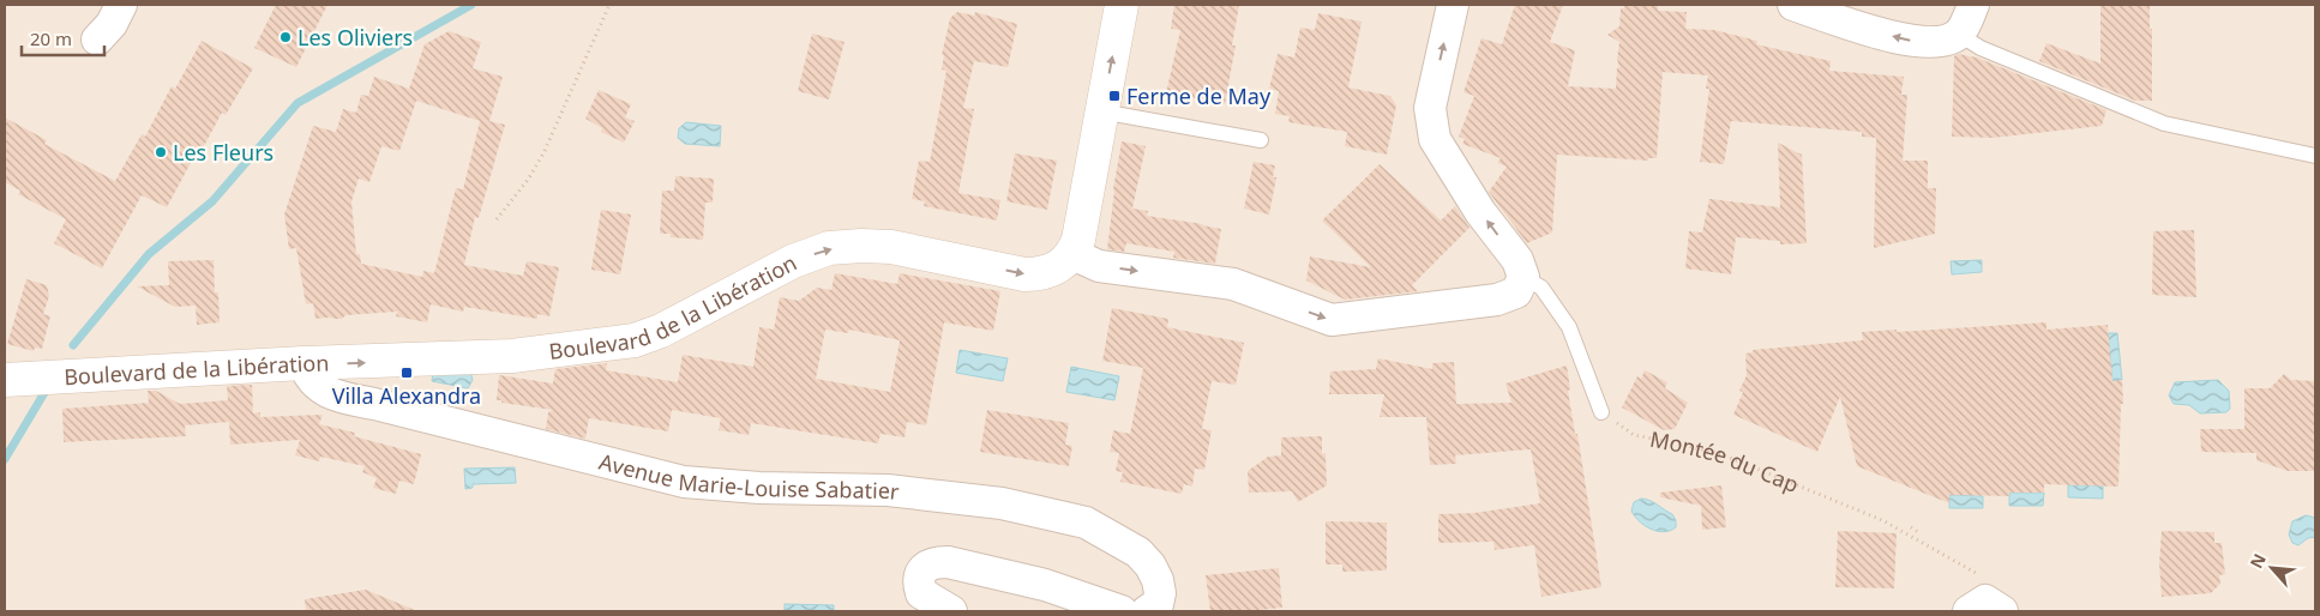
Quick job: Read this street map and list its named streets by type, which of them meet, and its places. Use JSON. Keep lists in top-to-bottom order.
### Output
{
  "streets": {
    "main road": ["Boulevard de la Libération"],
    "street": ["Avenue Marie-Louise Sabatier"],
    "path": ["Montée du Cap"]
  },
  "crossings": [
    ["Boulevard de la Libération", "Avenue Marie-Louise Sabatier"]
  ],
  "one_way": ["Boulevard de la Libération"],
  "places": {
    "other": ["Les Oliviers", "Les Fleurs"],
    "transit": ["Ferme de May", "Villa Alexandra"]
  },
  "scale_bar": "20 m",
  "north": "top left"
}
